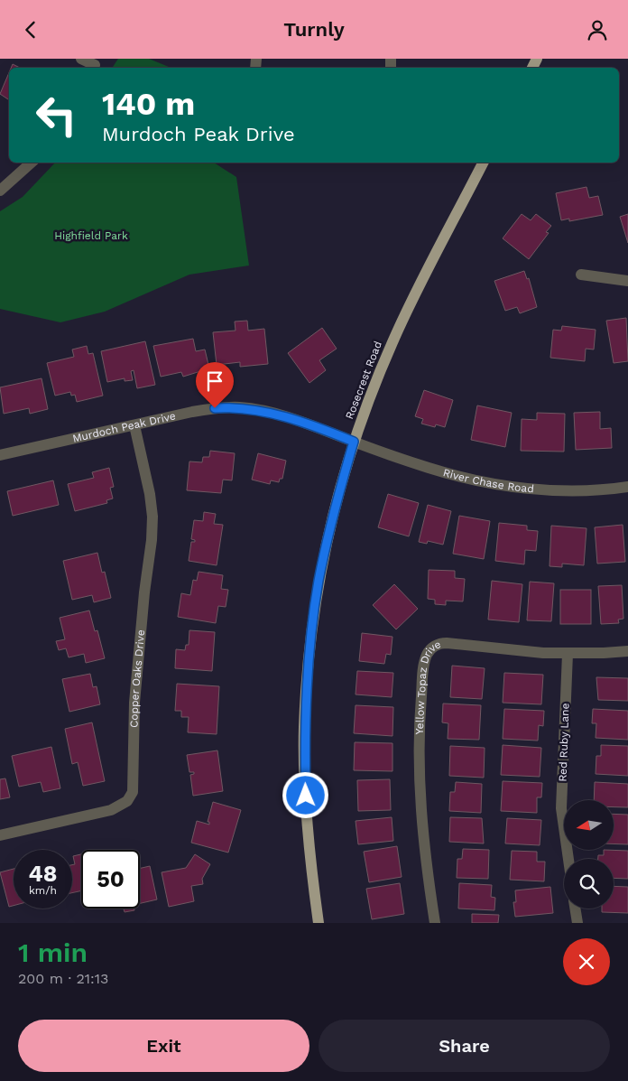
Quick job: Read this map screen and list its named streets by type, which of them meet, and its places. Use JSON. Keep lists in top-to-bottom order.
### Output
{
  "streets": {
    "main road": ["Rosecrest Road"],
    "street": [
      "Murdoch Peak Drive",
      "River Chase Road",
      "Copper Oaks Drive",
      "Yellow Topaz Drive",
      "Red Ruby Lane"
    ]
  },
  "crossings": [
    ["Rosecrest Road", "Murdoch Peak Drive"],
    ["Rosecrest Road", "River Chase Road"],
    ["Murdoch Peak Drive", "River Chase Road"],
    ["Murdoch Peak Drive", "Copper Oaks Drive"],
    ["Yellow Topaz Drive", "Red Ruby Lane"]
  ],
  "parks": ["Highfield Park"],
  "north": "left",
  "page": {
    "header": "Turnly",
    "turn": ["140 m", "Murdoch Peak Drive"],
    "speed": "48 km/h",
    "limit": "50",
    "heading": ["1 min", "200 m · 21:13"],
    "buttons": ["Exit", "Share"]
  }
}
